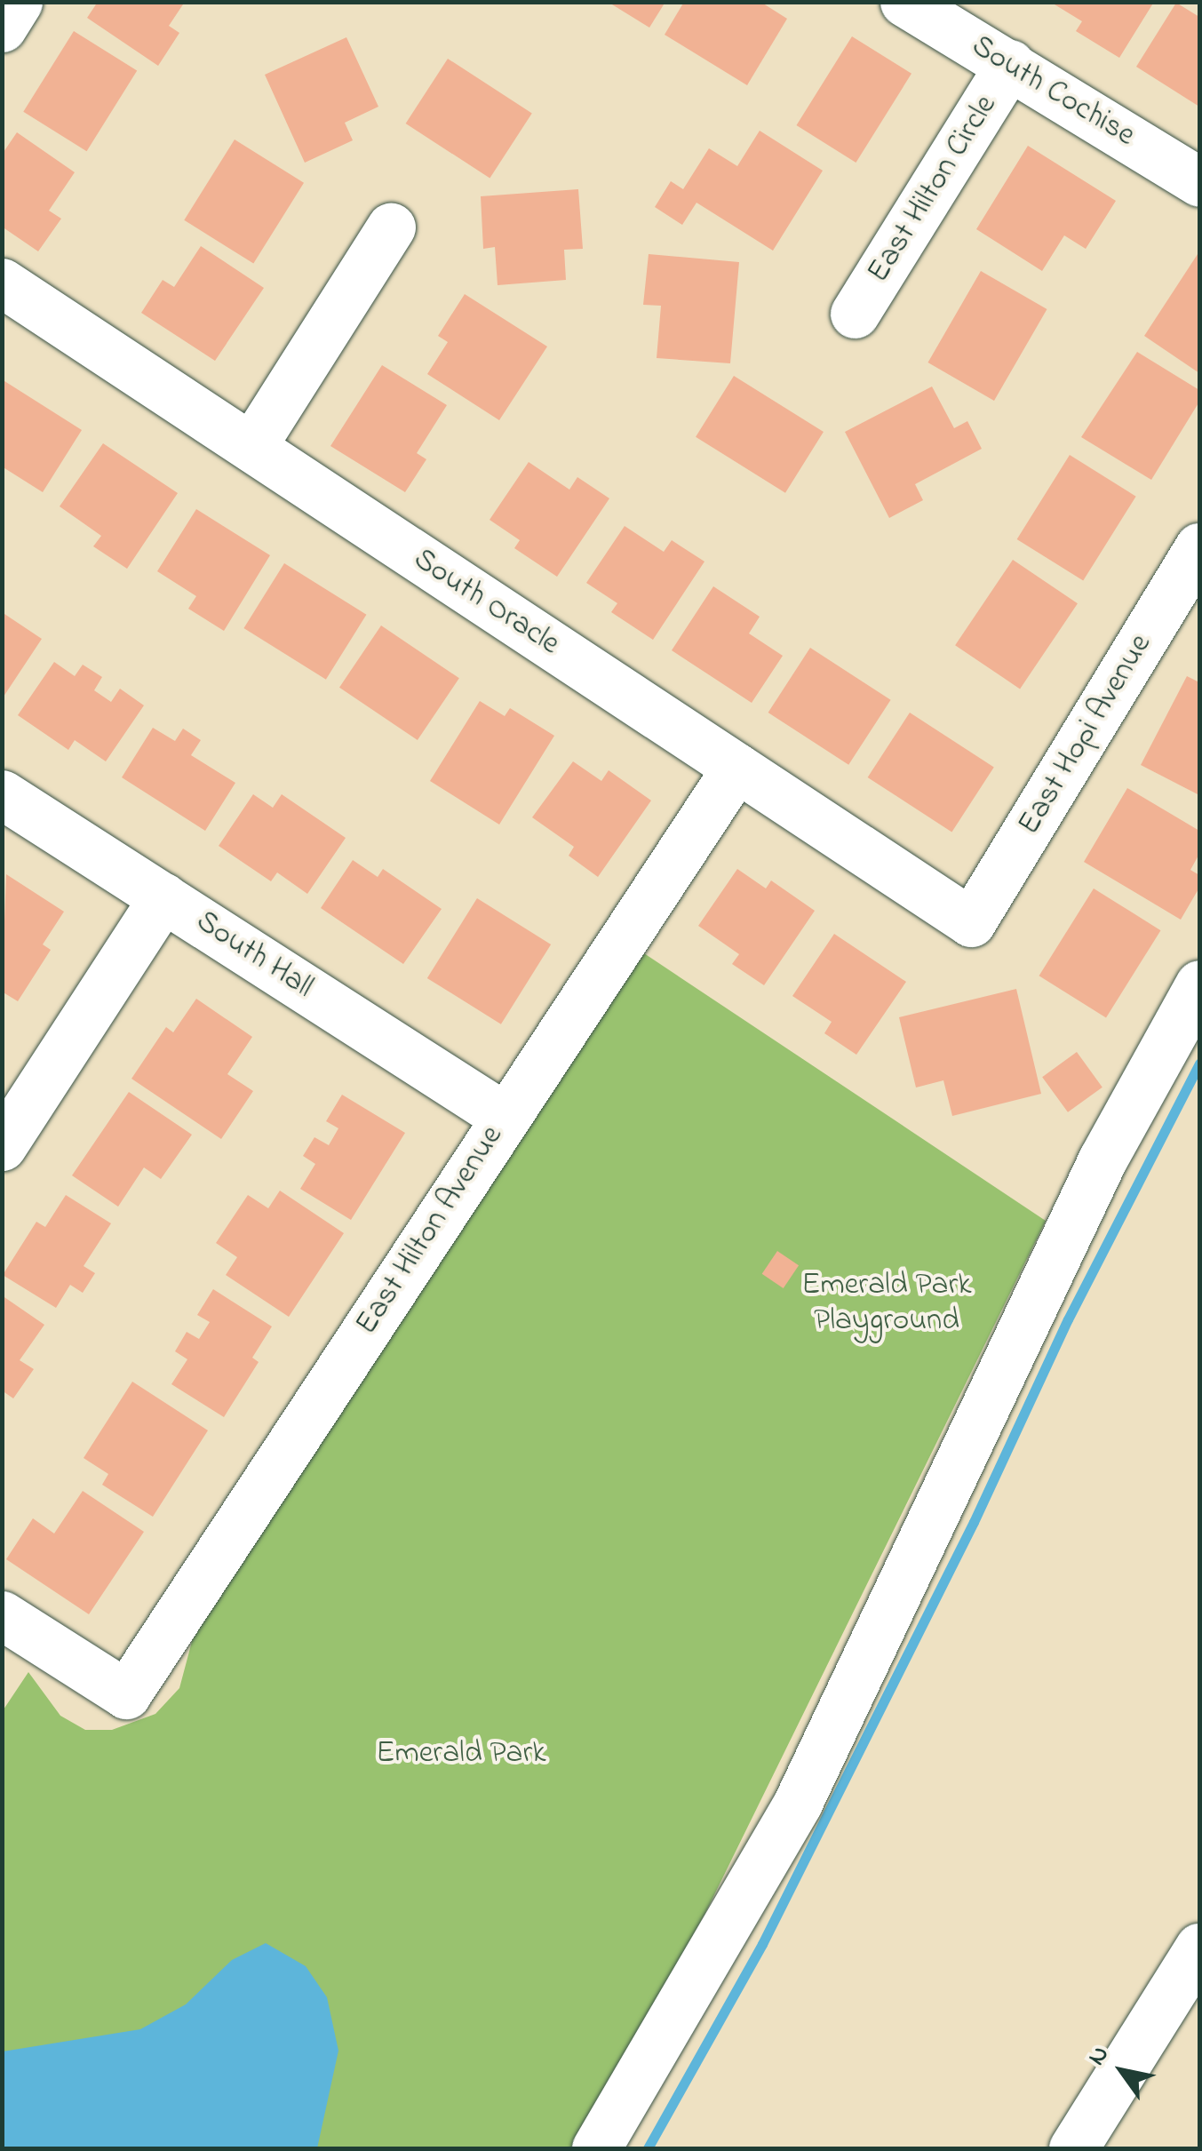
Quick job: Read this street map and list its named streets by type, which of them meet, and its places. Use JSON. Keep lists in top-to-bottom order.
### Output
{
  "streets": {
    "main road": [
      "South Cochise",
      "East Hilton Circle",
      "South Oracle",
      "East Hopi Avenue",
      "South Hall",
      "East Hilton Avenue"
    ]
  },
  "crossings": [
    ["South Cochise", "East Hilton Circle"],
    ["South Oracle", "East Hopi Avenue"],
    ["South Oracle", "East Hilton Avenue"],
    ["South Hall", "East Hilton Avenue"]
  ],
  "parks": ["Emerald Park Playground", "Emerald Park"],
  "north": "top left"
}
